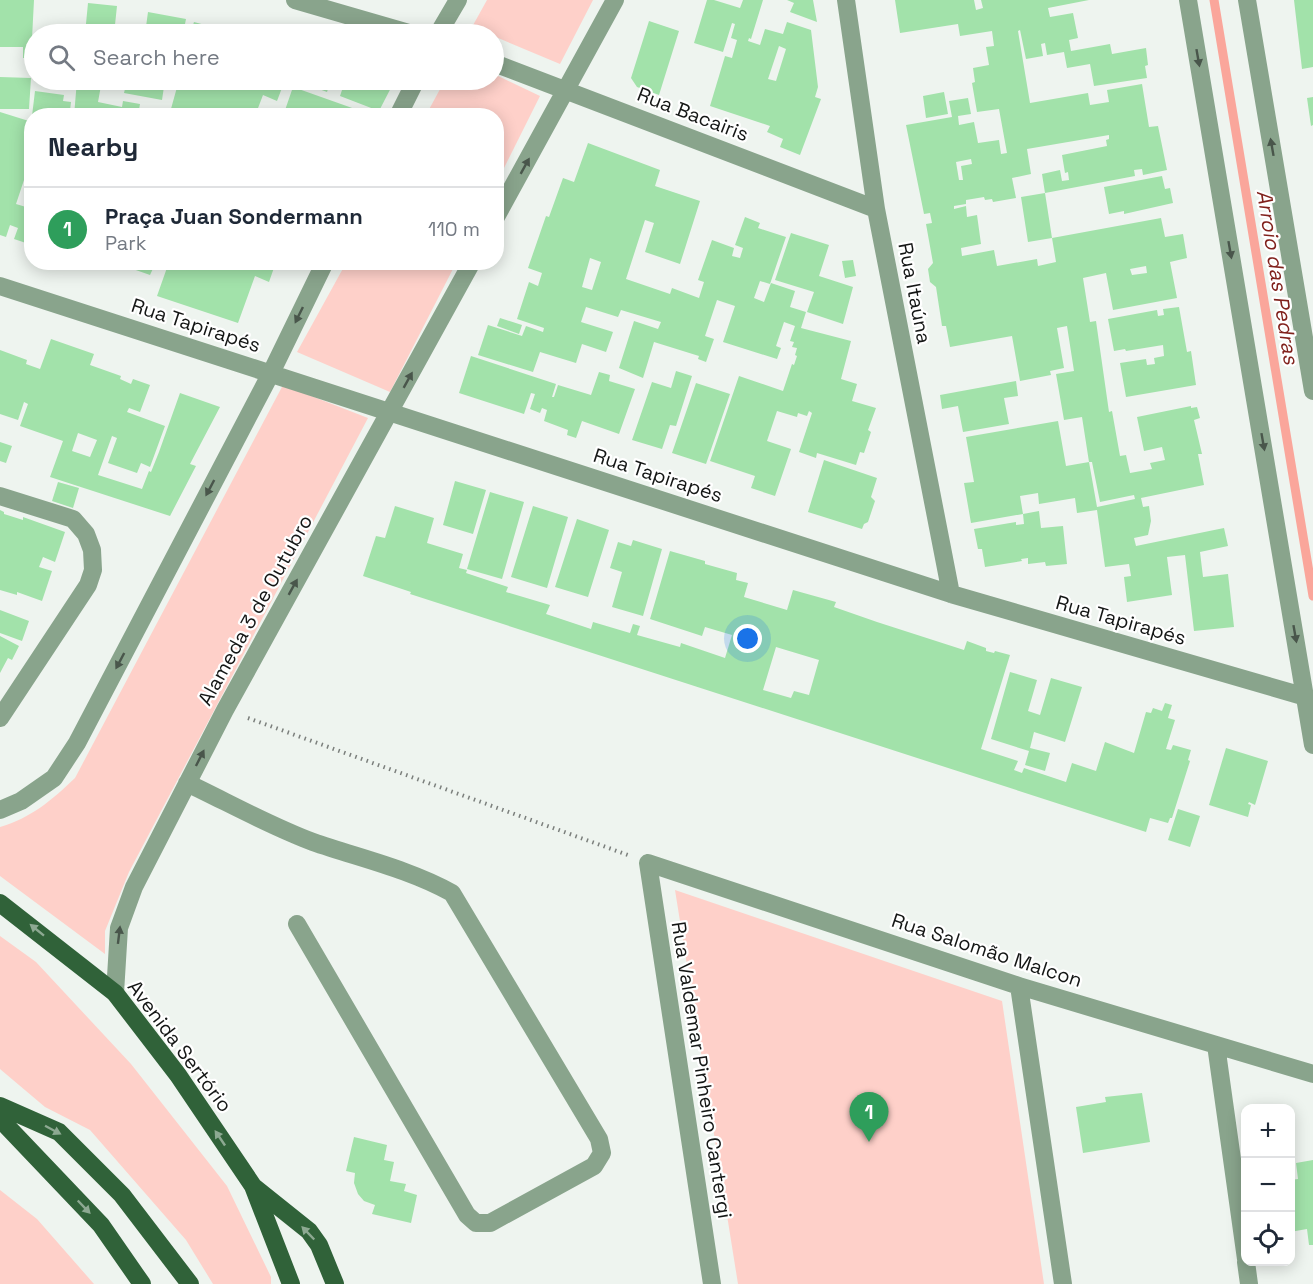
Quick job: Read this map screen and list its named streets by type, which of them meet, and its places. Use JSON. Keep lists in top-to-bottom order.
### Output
{
  "streets": {
    "main road": ["Avenida Sertório"],
    "street": [
      "Rua Bacairis",
      "Rua Itaúna",
      "Rua Tapirapés",
      "Alameda 3 de Outubro",
      "Rua Salomão Malcon",
      "Rua Valdemar Pinheiro Cantergi"
    ]
  },
  "crossings": [
    ["Rua Bacairis", "Rua Itaúna"],
    ["Rua Itaúna", "Rua Tapirapés"],
    ["Rua Tapirapés", "Alameda 3 de Outubro"],
    ["Alameda 3 de Outubro", "Avenida Sertório"],
    ["Rua Salomão Malcon", "Rua Valdemar Pinheiro Cantergi"]
  ],
  "water": ["Arroio das Pedras"],
  "page": {
    "search": "Search here",
    "heading": "Nearby",
    "list": [
      {
        "mark": "1",
        "name": "Praça Juan Sondermann",
        "note": "Park",
        "value": "110 m"
      }
    ],
    "pins": "1",
    "map_buttons": ["+", "−"]
  }
}
